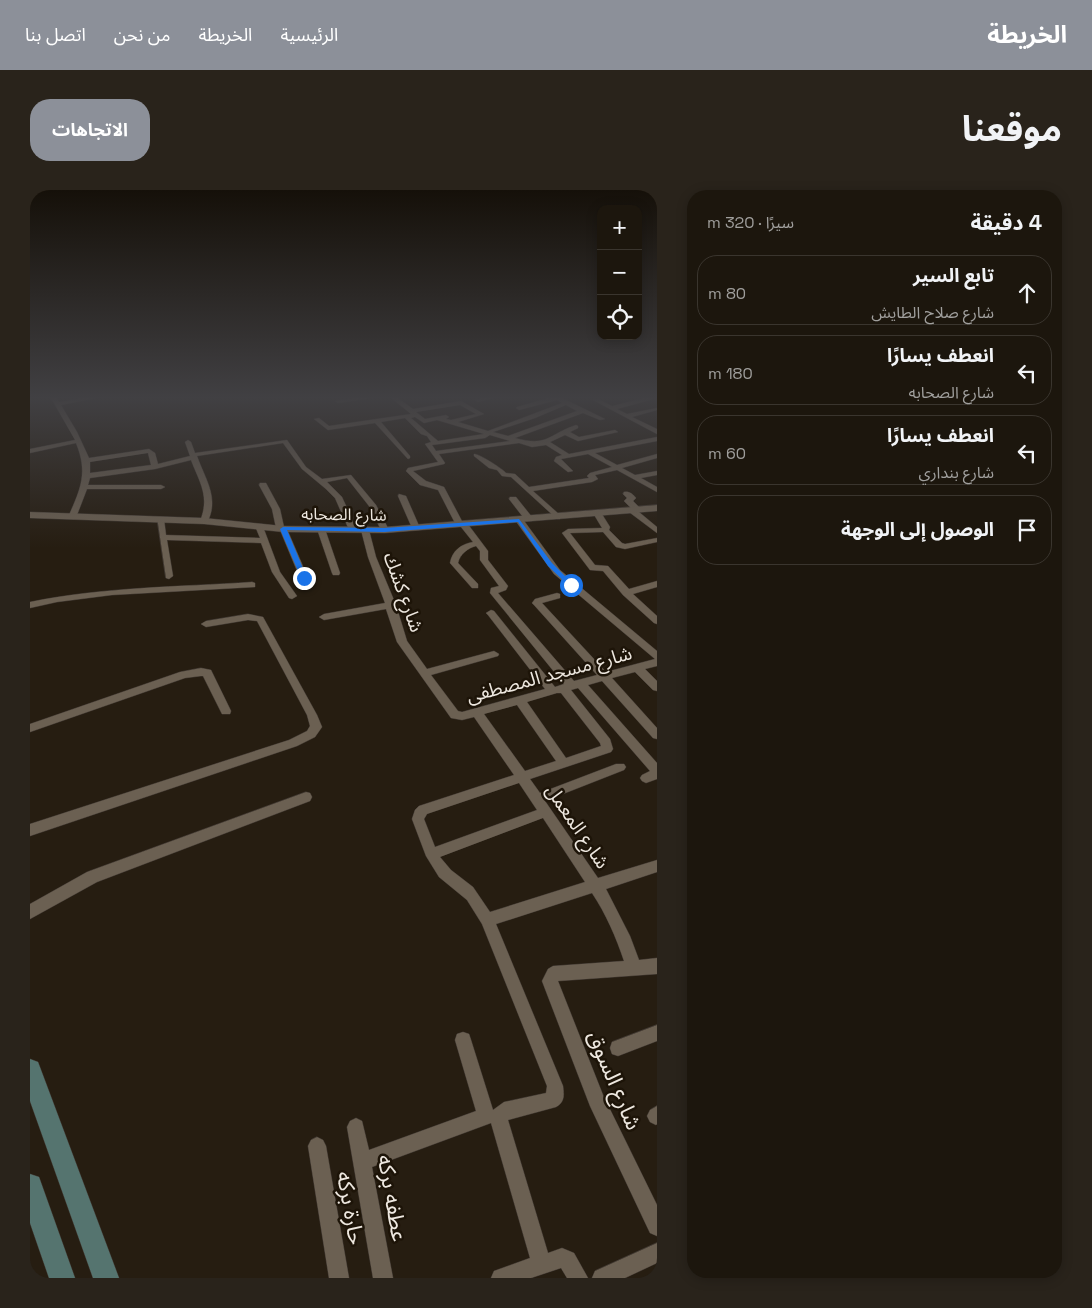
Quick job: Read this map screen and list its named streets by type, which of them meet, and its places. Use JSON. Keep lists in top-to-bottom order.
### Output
{
  "streets": {
    "street": [
      "شارع الصحابه",
      "شارع كشك",
      "شارع مسجد المصطفى",
      "شارع المعمل",
      "شارع السوق",
      "عطفه بركه",
      "حارة بركه"
    ]
  },
  "crossings": [
    ["شارع الصحابه", "شارع كشك"],
    ["شارع كشك", "شارع مسجد المصطفى"],
    ["شارع مسجد المصطفى", "شارع المعمل"],
    ["شارع المعمل", "شارع السوق"]
  ],
  "page": {
    "header": "الخريطة",
    "nav": [
      "الرئيسية",
      "الخريطة",
      "من نحن",
      "اتصل بنا"
    ],
    "title": "موقعنا",
    "buttons": "الاتجاهات",
    "heading": ["4 دقيقة", "سيرًا · 320 m"],
    "map_buttons": ["+", "−"],
    "list": [
      ["تابع السير", "شارع صلاح الطايش", "80 m"],
      ["انعطف يسارًا", "شارع الصحابه", "180 m"],
      ["انعطف يسارًا", "شارع بنداري", "60 m"],
      "الوصول إلى الوجهة"
    ]
  }
}
